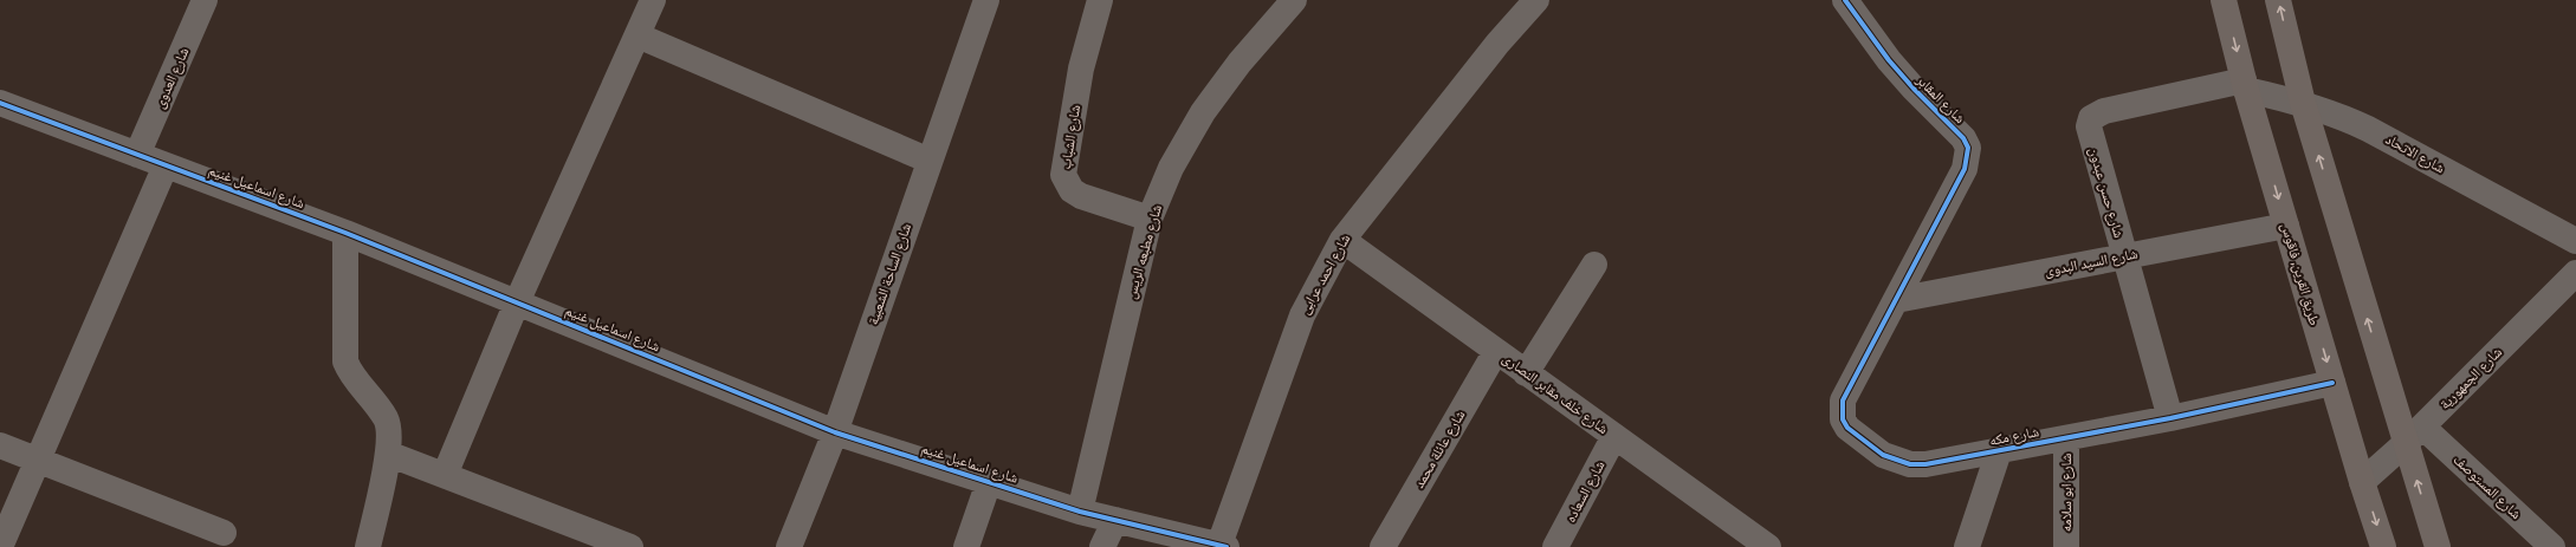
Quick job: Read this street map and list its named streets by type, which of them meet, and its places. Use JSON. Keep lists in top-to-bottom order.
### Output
{
  "streets": {
    "main road": ["طريق القرين, فاقوس"],
    "street": [
      "شارع العدوى",
      "شارع المقابر",
      "شارع الشباب",
      "شارع الاتحاد",
      "شارع اسماعيل غنيم",
      "شارع حسن عبدون",
      "شارع مطبعه الريس",
      "شارع السيد البدوى",
      "شارع الساحة الشعبية",
      "شارع احمد عرابى",
      "شارع الجمهورية",
      "شارع خلف مقابر النصارى",
      "شارع مكه",
      "شارع عائلة محمد",
      "شارع المستوصف",
      "شارع السعاده",
      "شارع ابو سلامه"
    ]
  },
  "crossings": [
    ["شارع العدوى", "شارع اسماعيل غنيم"],
    ["شارع المقابر", "شارع السيد البدوى"],
    ["شارع المقابر", "شارع مكه"],
    ["شارع الشباب", "شارع مطبعه الريس"],
    ["شارع الاتحاد", "شارع حسن عبدون"],
    ["شارع الاتحاد", "طريق القرين, فاقوس"],
    ["شارع اسماعيل غنيم", "شارع مطبعه الريس"],
    ["شارع اسماعيل غنيم", "شارع الساحة الشعبية"],
    ["شارع اسماعيل غنيم", "شارع احمد عرابى"],
    ["شارع حسن عبدون", "شارع السيد البدوى"],
    ["شارع حسن عبدون", "طريق القرين, فاقوس"],
    ["شارع حسن عبدون", "شارع مكه"],
    ["شارع السيد البدوى", "طريق القرين, فاقوس"],
    ["شارع السيد البدوى", "شارع مكه"],
    ["شارع احمد عرابى", "شارع خلف مقابر النصارى"],
    ["طريق القرين, فاقوس", "شارع الجمهورية"],
    ["طريق القرين, فاقوس", "شارع مكه"],
    ["شارع الجمهورية", "شارع المستوصف"],
    ["شارع خلف مقابر النصارى", "شارع عائلة محمد"],
    ["شارع خلف مقابر النصارى", "شارع السعاده"],
    ["شارع مكه", "شارع ابو سلامه"]
  ]
}
